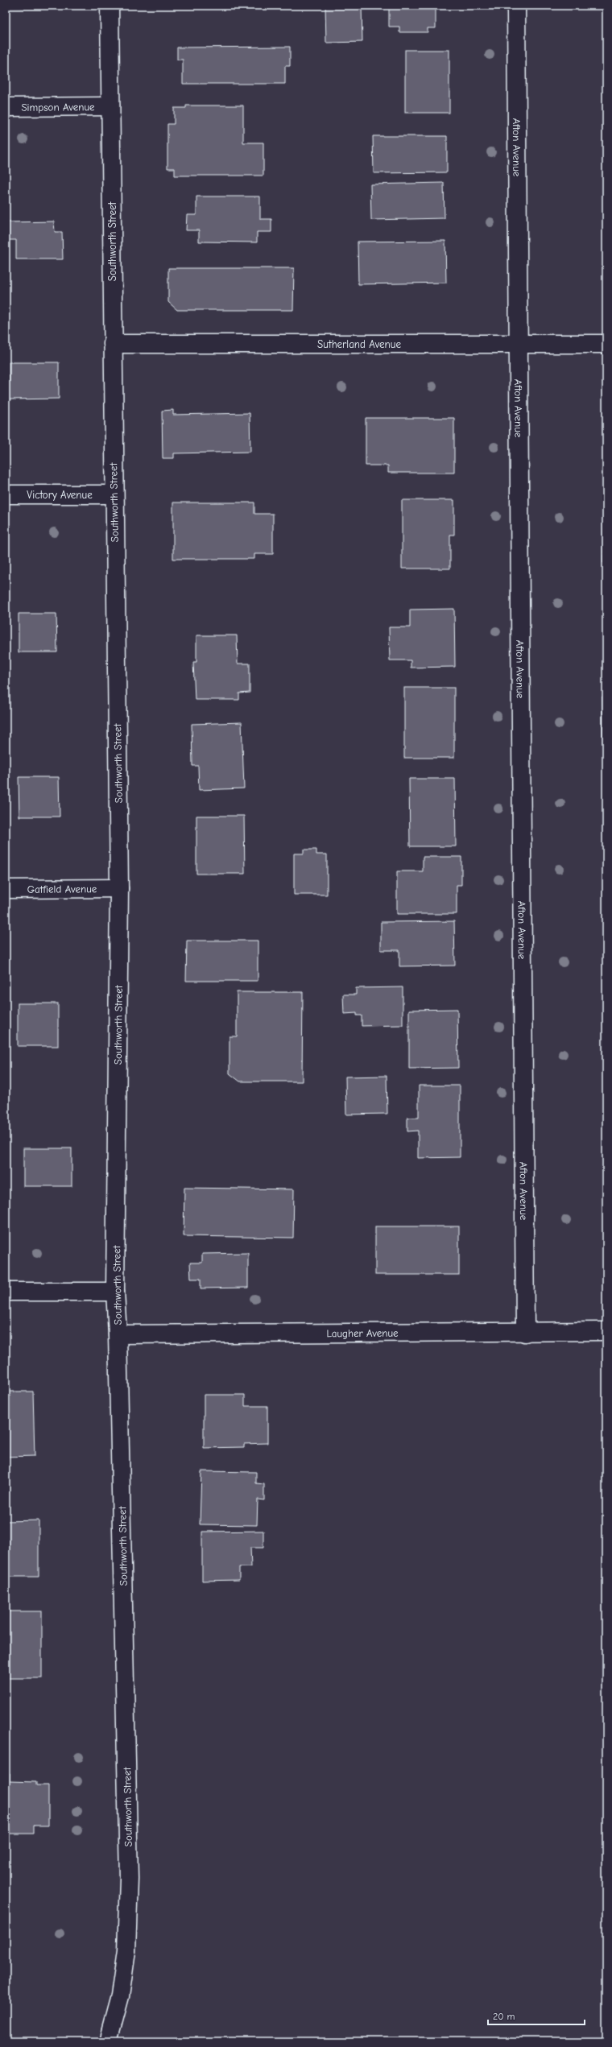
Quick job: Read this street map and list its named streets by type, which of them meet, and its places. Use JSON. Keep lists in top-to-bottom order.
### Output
{
  "streets": {
    "street": [
      "Simpson Avenue",
      "Afton Avenue",
      "Southworth Street",
      "Sutherland Avenue",
      "Victory Avenue",
      "Gatfield Avenue",
      "Laugher Avenue"
    ]
  },
  "crossings": [
    ["Simpson Avenue", "Southworth Street"],
    ["Afton Avenue", "Sutherland Avenue"],
    ["Afton Avenue", "Laugher Avenue"],
    ["Southworth Street", "Sutherland Avenue"],
    ["Southworth Street", "Victory Avenue"],
    ["Southworth Street", "Gatfield Avenue"],
    ["Southworth Street", "Laugher Avenue"]
  ],
  "scale_bar": "20 m"
}
